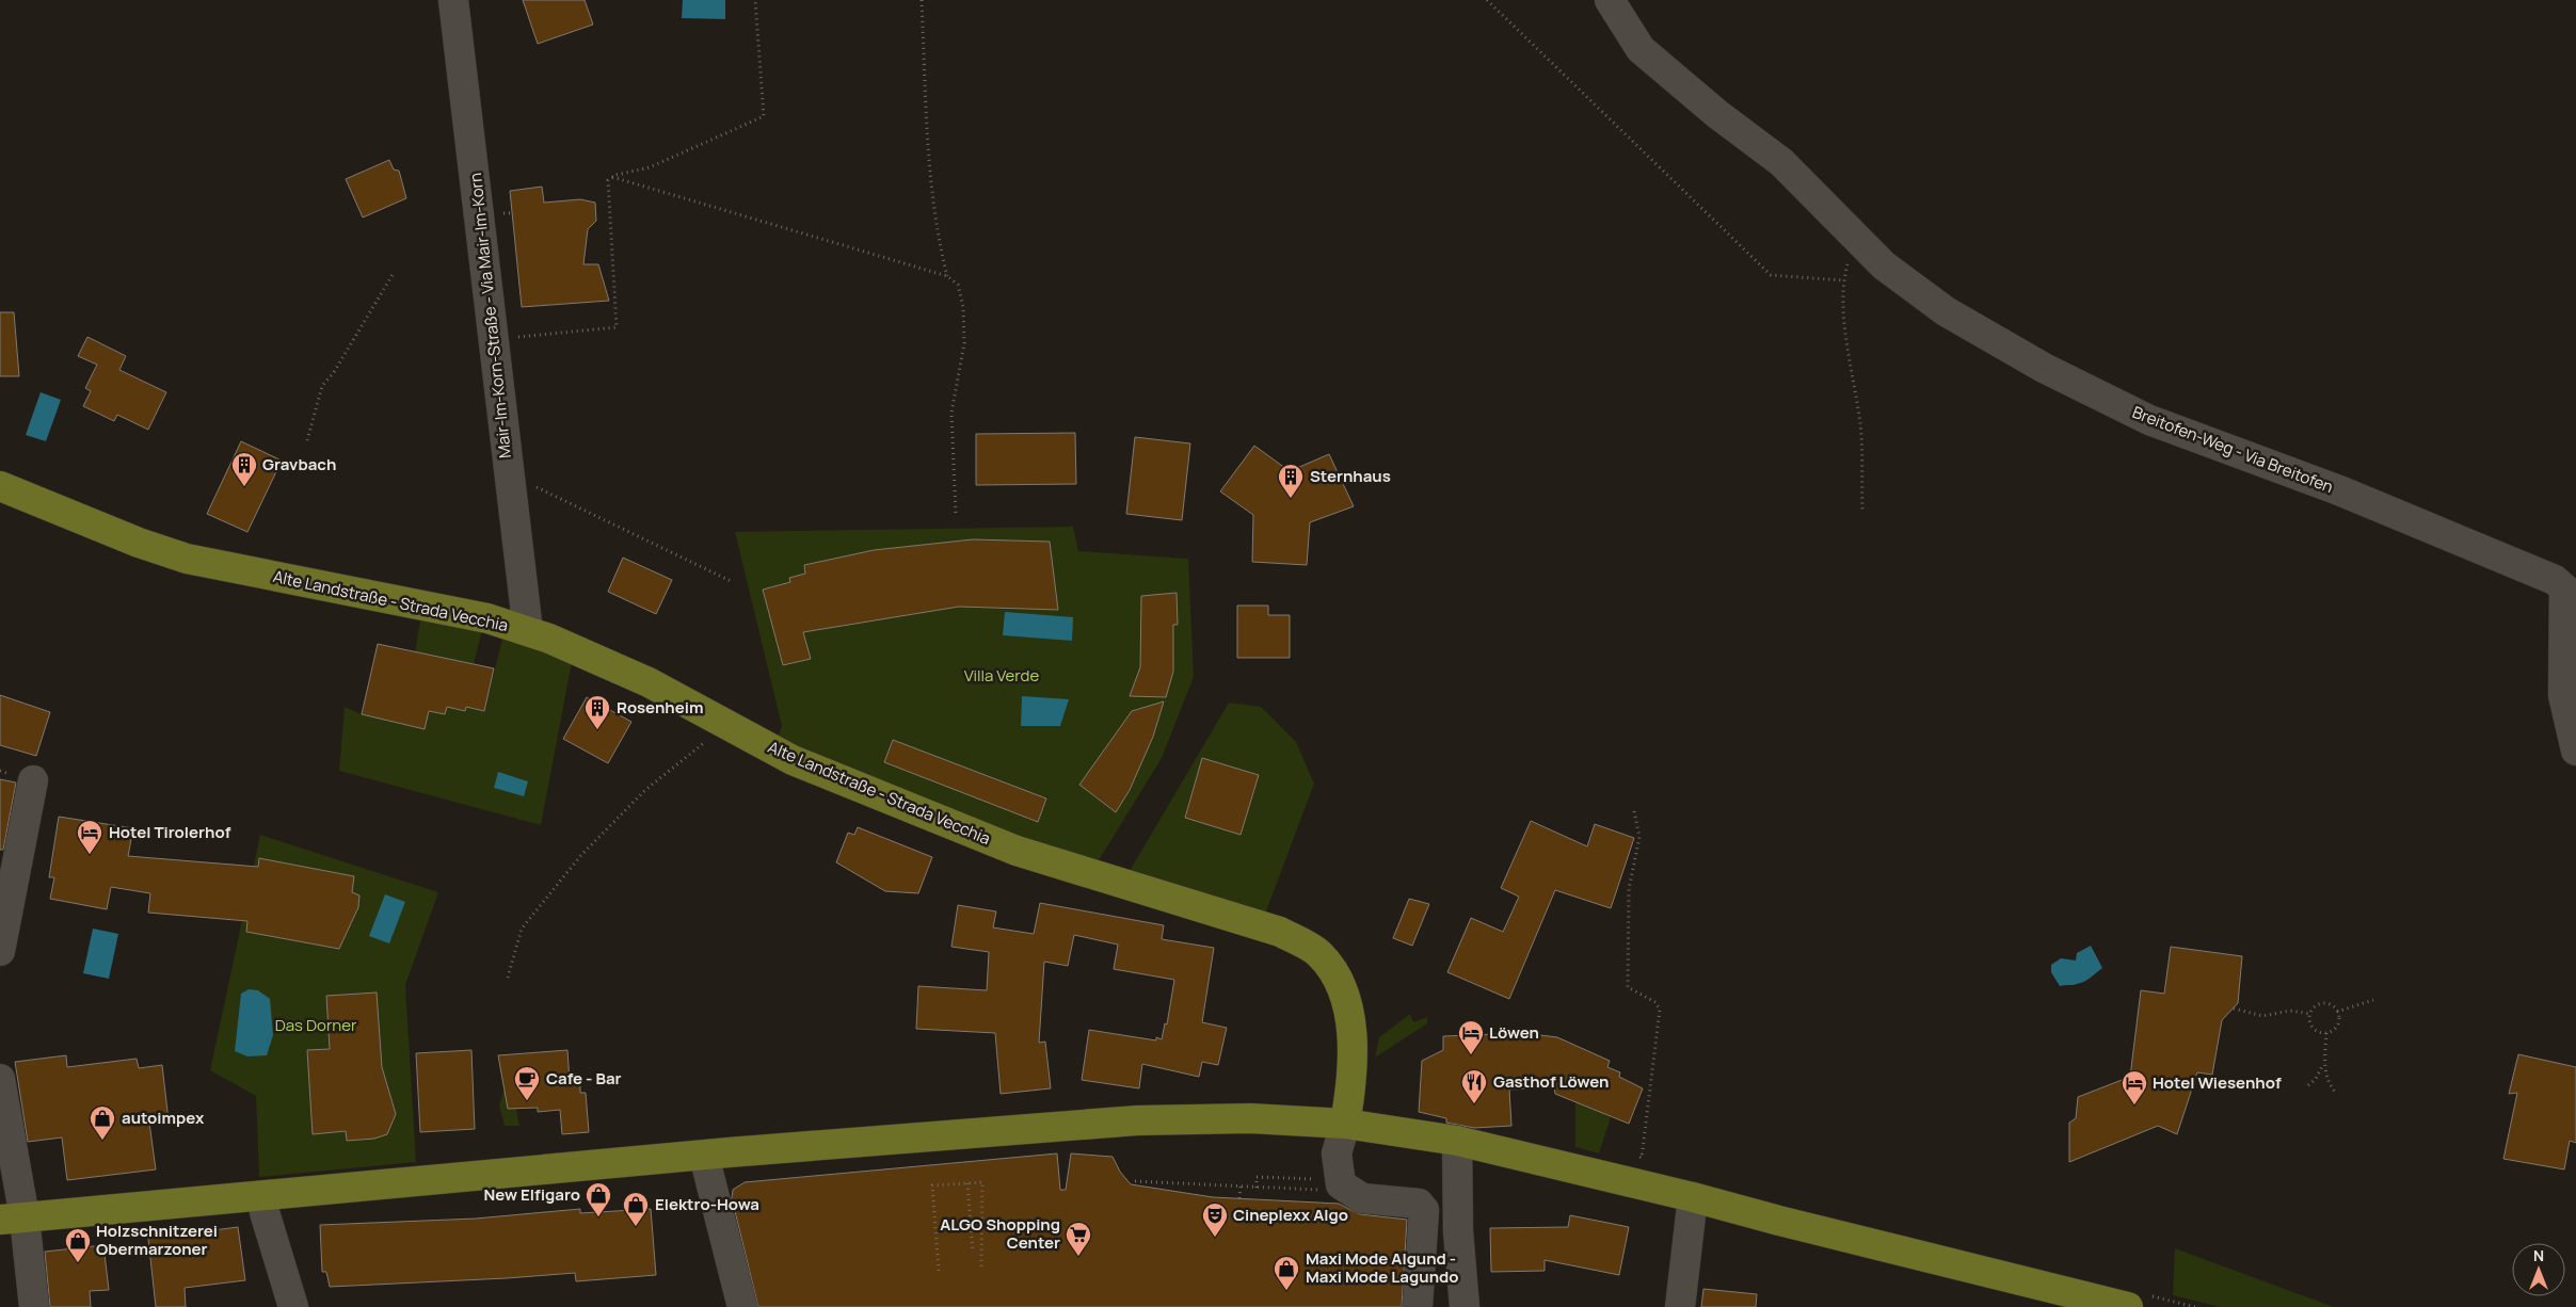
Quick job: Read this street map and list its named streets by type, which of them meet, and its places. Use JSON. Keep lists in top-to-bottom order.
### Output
{
  "streets": {
    "main road": ["Alte Landstraße - Strada Vecchia"],
    "street": ["Mair-Im-Korn-Straße - Via Mair-Im-Korn", "Breitofen-Weg - Via Breitofen"]
  },
  "crossings": [
    ["Mair-Im-Korn-Straße - Via Mair-Im-Korn", "Alte Landstraße - Strada Vecchia"]
  ],
  "parks": ["Villa Verde", "Das Dorner"],
  "places": {
    "building": ["Gravbach", "Sternhaus", "Rosenheim"],
    "hotel": ["Hotel Tirolerhof", "Löwen", "Hotel Wiesenhof"],
    "cafe": ["Cafe - Bar"],
    "restaurant": ["Gasthof Löwen"],
    "shop": [
      "autoimpex",
      "New Elfigaro",
      "Elektro-Howa",
      "Holzschnitzerei Obermarzoner",
      "Maxi Mode Algund - Maxi Mode Lagundo"
    ],
    "theatre": ["Cineplexx Algo"],
    "supermarket": ["ALGO Shopping Center"]
  },
  "north": "top"
}
